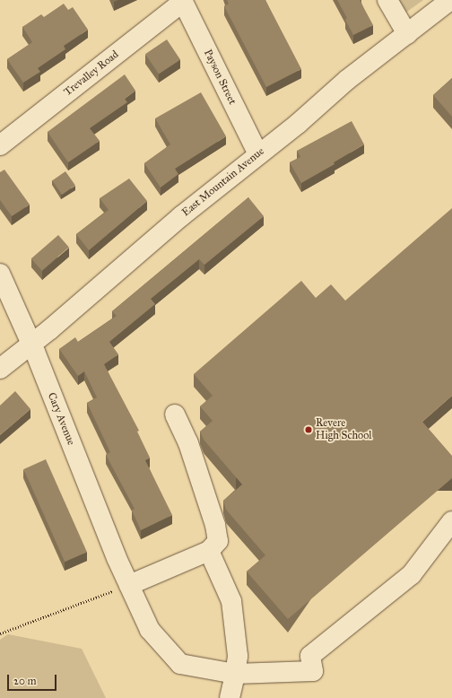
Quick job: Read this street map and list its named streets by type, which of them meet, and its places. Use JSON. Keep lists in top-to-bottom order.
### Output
{
  "streets": {
    "street": [
      "Trevalley Road",
      "Payson Street",
      "East Mountain Avenue",
      "Cary Avenue"
    ]
  },
  "crossings": [
    ["Trevalley Road", "Payson Street"],
    ["Payson Street", "East Mountain Avenue"],
    ["East Mountain Avenue", "Cary Avenue"]
  ],
  "places": ["Revere High School"],
  "scale_bar": "20 m"
}
